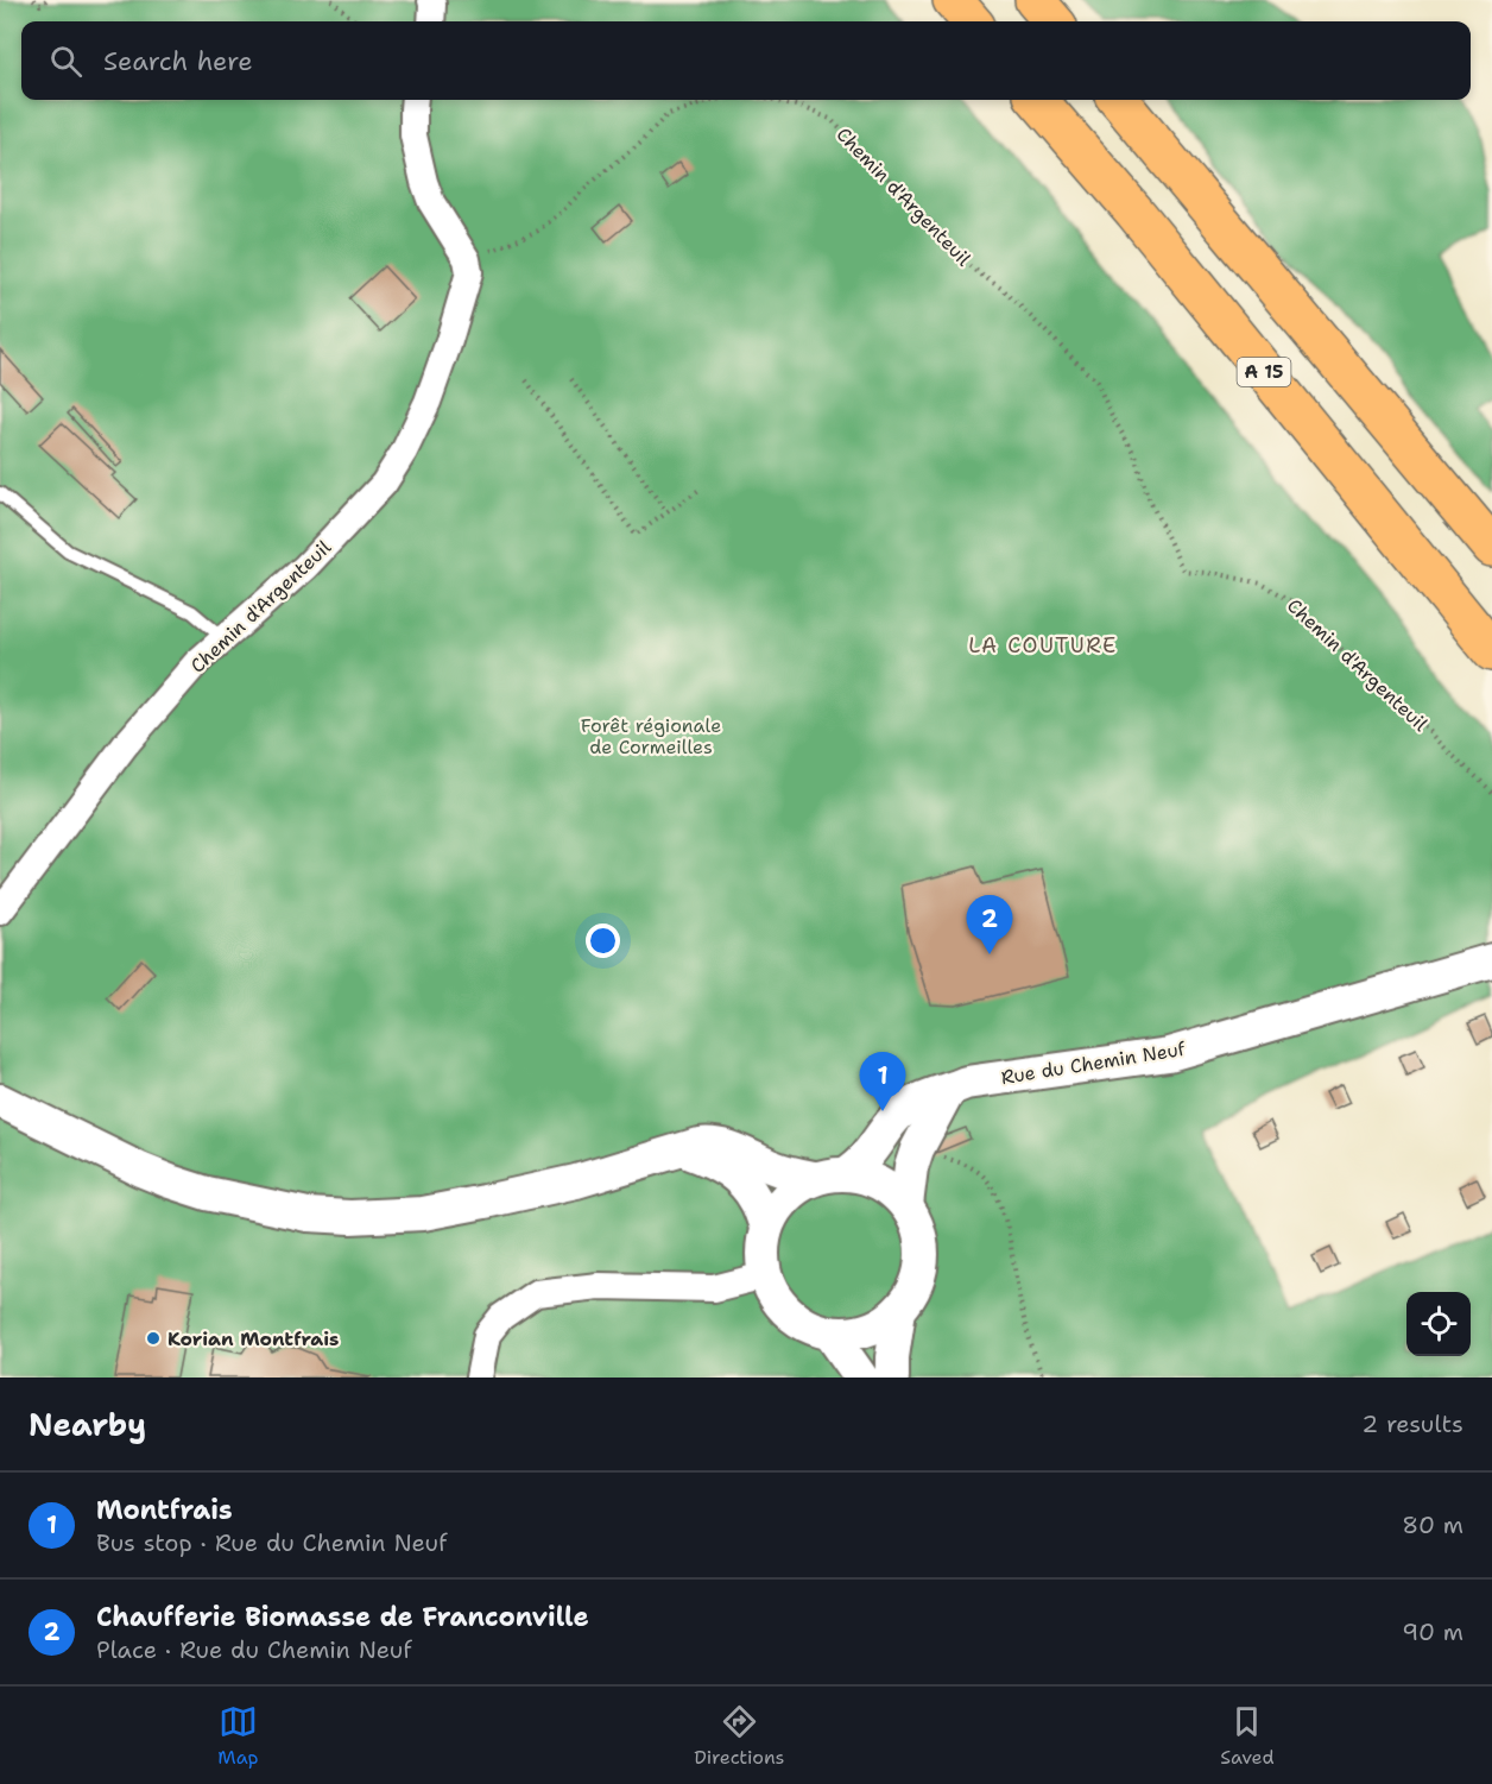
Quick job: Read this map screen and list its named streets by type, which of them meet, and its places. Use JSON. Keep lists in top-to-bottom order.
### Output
{
  "streets": {
    "highway": ["A 15"],
    "street": ["Chemin d'Argenteuil", "Rue du Chemin Neuf"]
  },
  "districts": ["LA COUTURE"],
  "parks": ["Forêt régionale de Cormeilles"],
  "places": ["Korian Montfrais"],
  "page": {
    "search": "Search here",
    "pins": ["2", "1"],
    "heading": ["Nearby", "2 results"],
    "list": [
      {
        "mark": "1",
        "name": "Montfrais",
        "note": "Bus stop · Rue du Chemin Neuf",
        "value": "80 m"
      },
      {
        "mark": "2",
        "name": "Chaufferie Biomasse de Franconville",
        "note": "Place · Rue du Chemin Neuf",
        "value": "90 m"
      }
    ],
    "nav": ["Map", "Directions", "Saved"]
  }
}
